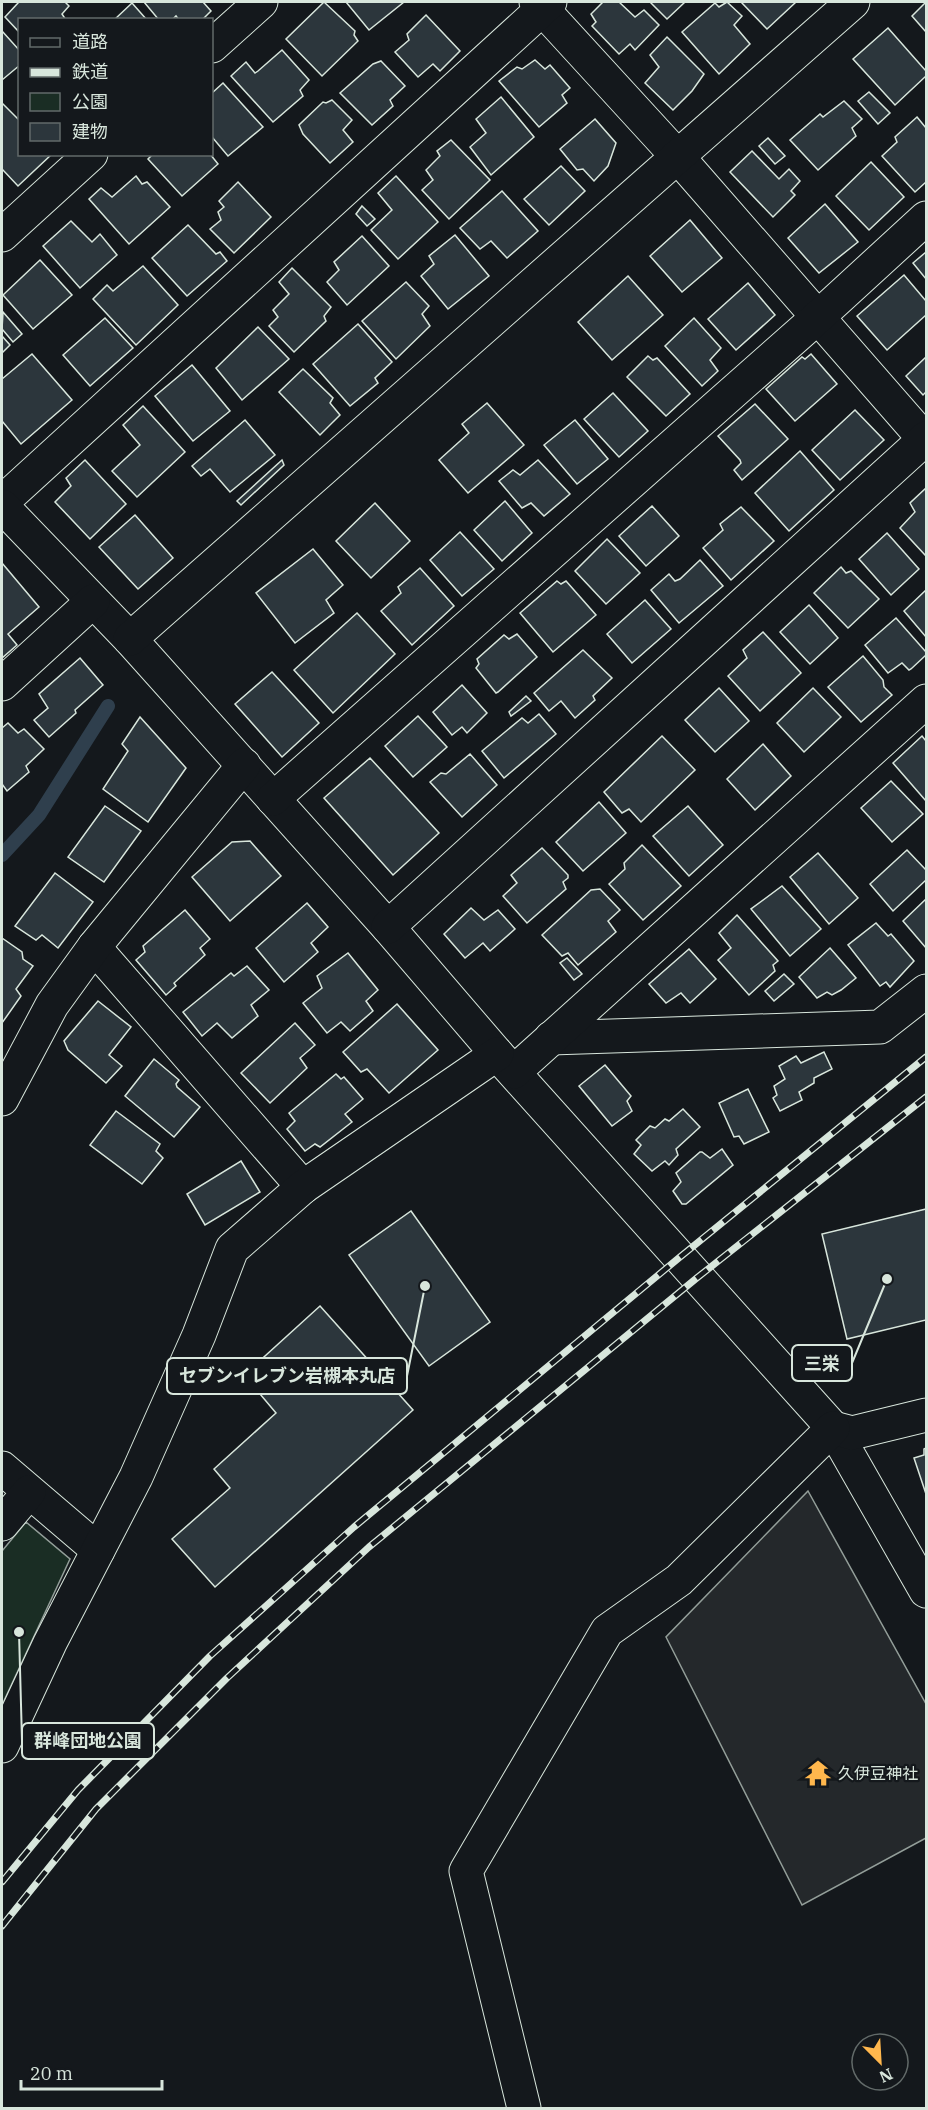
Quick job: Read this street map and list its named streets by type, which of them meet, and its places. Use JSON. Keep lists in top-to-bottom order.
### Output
{
  "places": {
    "other": ["三栄", "セブンイレブン岩槻本丸店", "群峰団地公園"],
    "temple": ["久伊豆神社"]
  },
  "legend": [
    "道路",
    "鉄道",
    "公園",
    "建物"
  ],
  "scale_bar": "20 m",
  "north": "bottom right"
}
